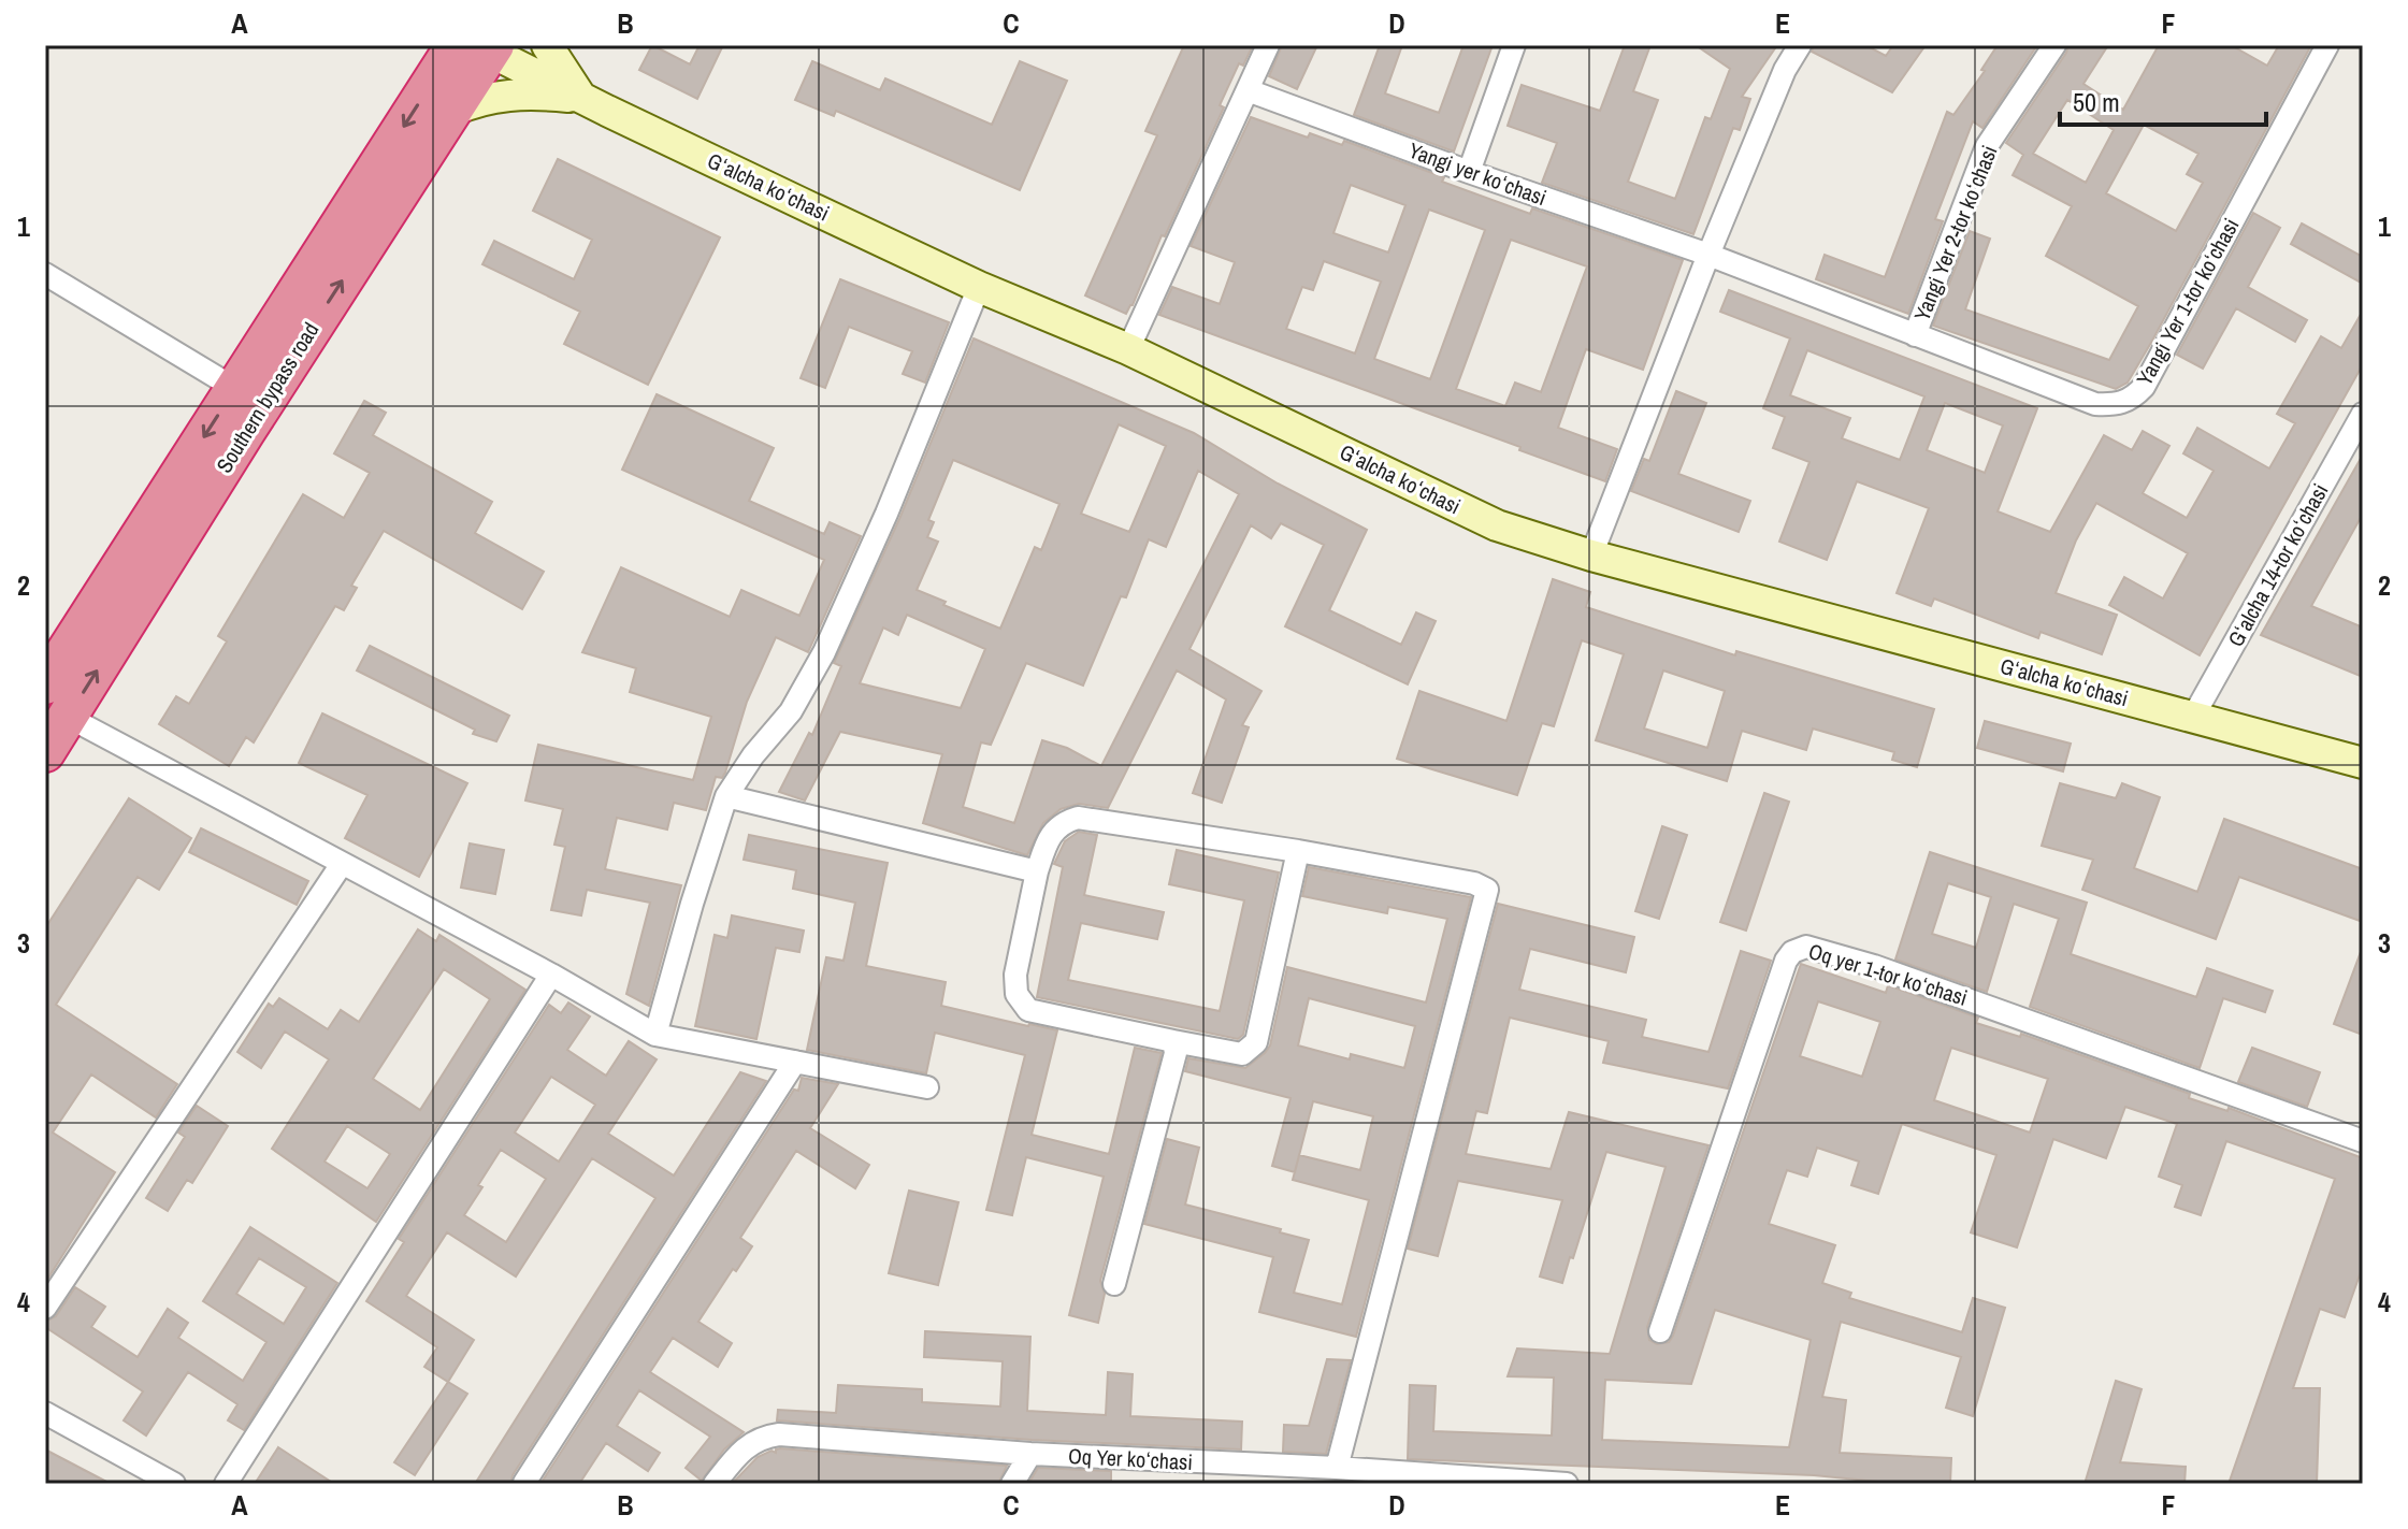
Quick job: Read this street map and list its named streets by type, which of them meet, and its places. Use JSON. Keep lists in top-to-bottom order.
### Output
{
  "streets": {
    "highway": ["Southern bypass road"],
    "street": [
      "Yangi yer koʻchasi",
      "Gʻalcha koʻchasi",
      "Yangi Yer 2-tor koʻchasi",
      "Yangi Yer 1-tor koʻchasi",
      "Gʻalcha 14-tor koʻchasi",
      "Oq yer 1-tor koʻchasi",
      "Oq Yer koʻchasi"
    ]
  },
  "crossings": [
    ["Yangi yer koʻchasi", "Yangi Yer 2-tor koʻchasi"],
    ["Yangi yer koʻchasi", "Yangi Yer 1-tor koʻchasi"],
    ["Gʻalcha koʻchasi", "Southern bypass road"],
    ["Gʻalcha koʻchasi", "Gʻalcha 14-tor koʻchasi"],
    ["Yangi Yer 2-tor koʻchasi", "Yangi Yer 1-tor koʻchasi"]
  ],
  "scale_bar": "50 m",
  "grid": {
    "columns": [
      "A",
      "B",
      "C",
      "D",
      "E",
      "F"
    ],
    "rows": [
      "1",
      "2",
      "3",
      "4"
    ]
  }
}
